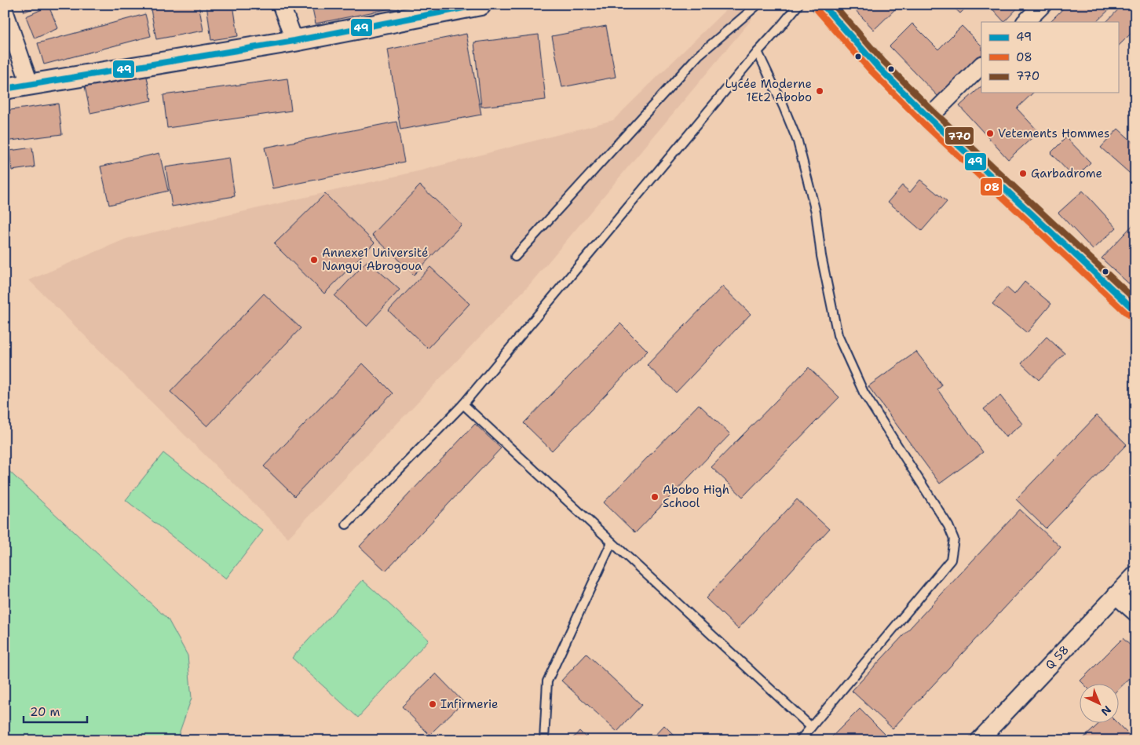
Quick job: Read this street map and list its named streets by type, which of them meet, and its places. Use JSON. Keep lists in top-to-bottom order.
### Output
{
  "streets": {
    "street": ["Q 58"]
  },
  "places": [
    "Lycée Moderne 1Et2 Abobo",
    "Vetements Hommes",
    "Garbadrome",
    "Annexe1 Université Nangui Abrogoua",
    "Abobo High School",
    "Infirmerie"
  ],
  "lines": ["transit line 49", "transit line 770", "transit line 08"],
  "legend": ["49", "08", "770"],
  "scale_bar": "20 m",
  "north": "bottom right"
}
